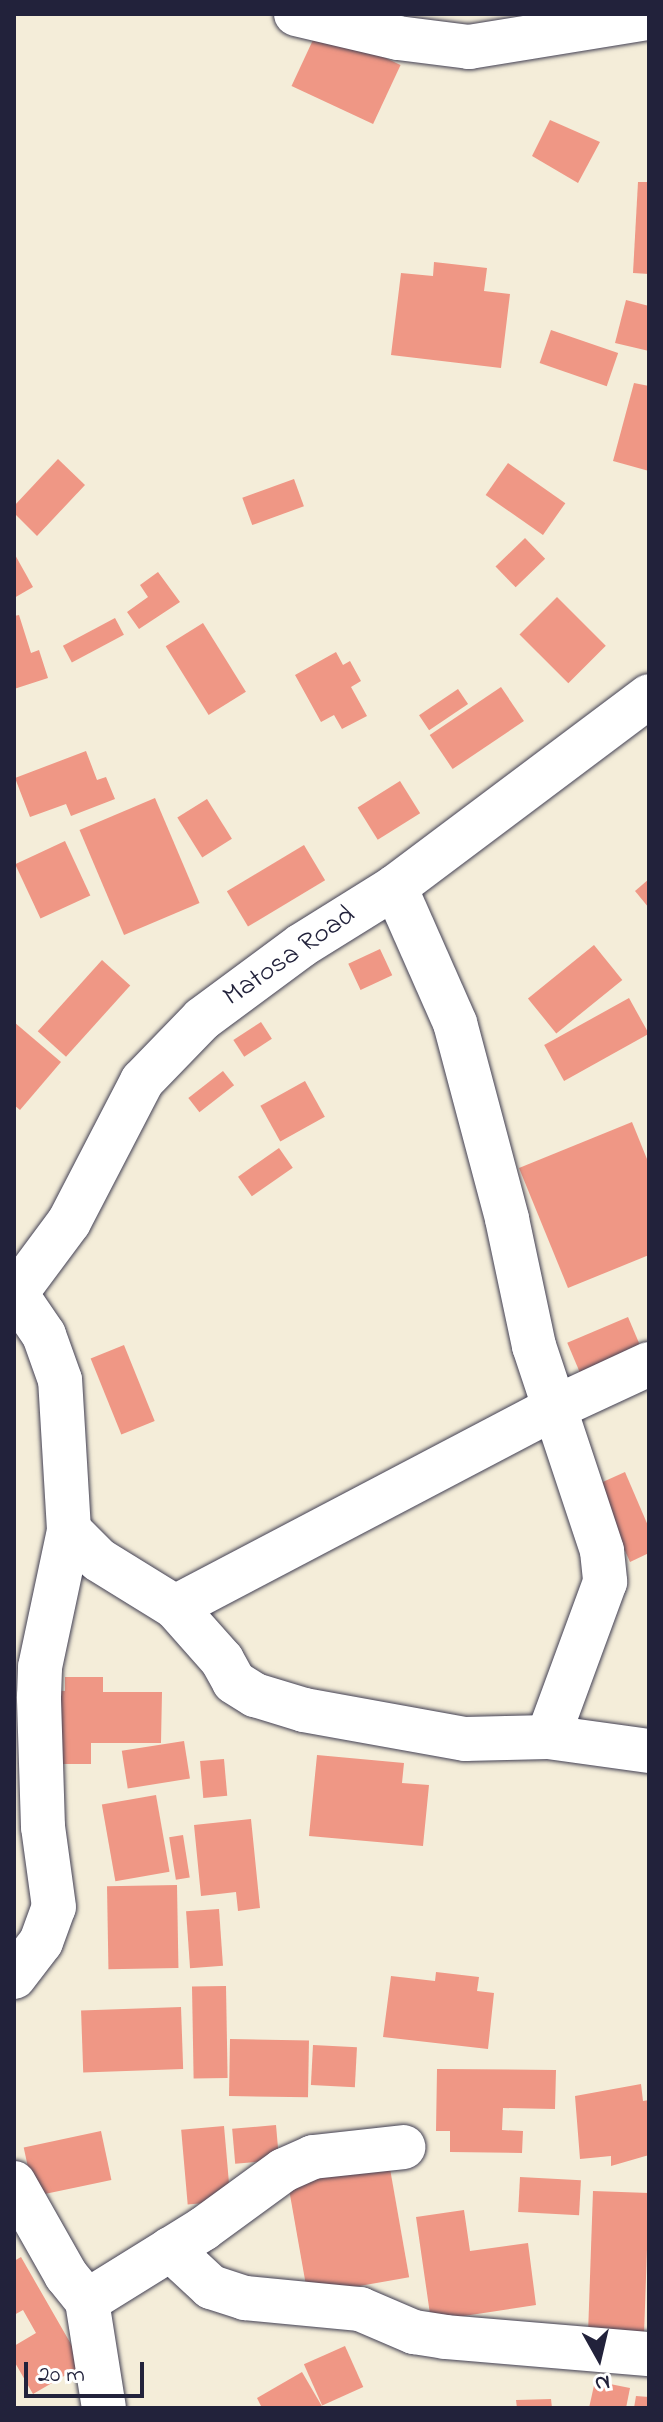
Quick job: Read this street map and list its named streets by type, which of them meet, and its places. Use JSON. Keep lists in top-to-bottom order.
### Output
{
  "streets": {
    "street": ["Matosa Road"]
  },
  "scale_bar": "20 m",
  "north": "bottom"
}
